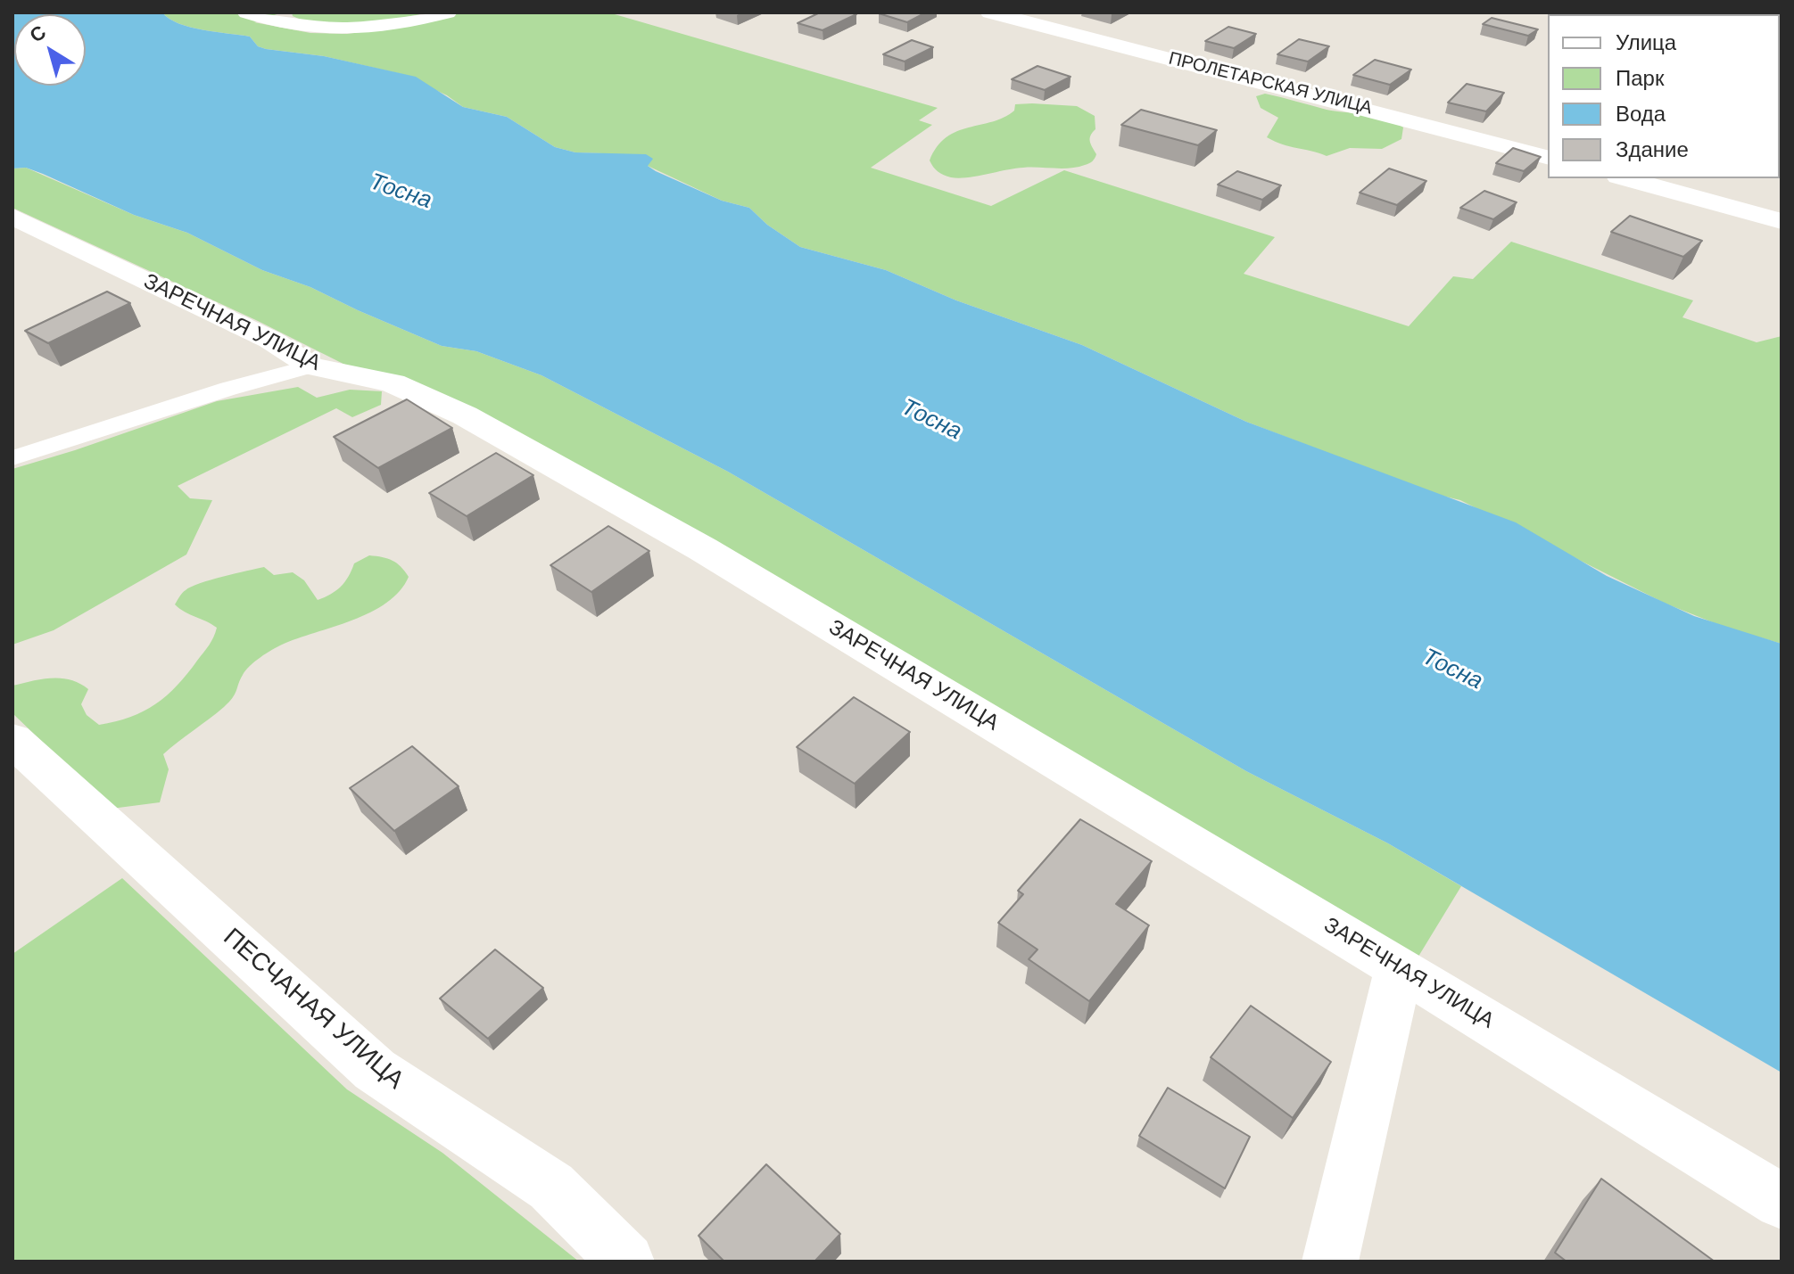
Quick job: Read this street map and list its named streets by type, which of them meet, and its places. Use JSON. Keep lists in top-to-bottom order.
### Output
{
  "streets": {
    "street": ["ПРОЛЕТАРСКАЯ УЛИЦА", "ЗАРЕЧНАЯ УЛИЦА", "ПЕСЧАНАЯ УЛИЦА"]
  },
  "water": ["Тосна"],
  "legend": [
    "Улица",
    "Парк",
    "Вода",
    "Здание"
  ],
  "north": "top left"
}
